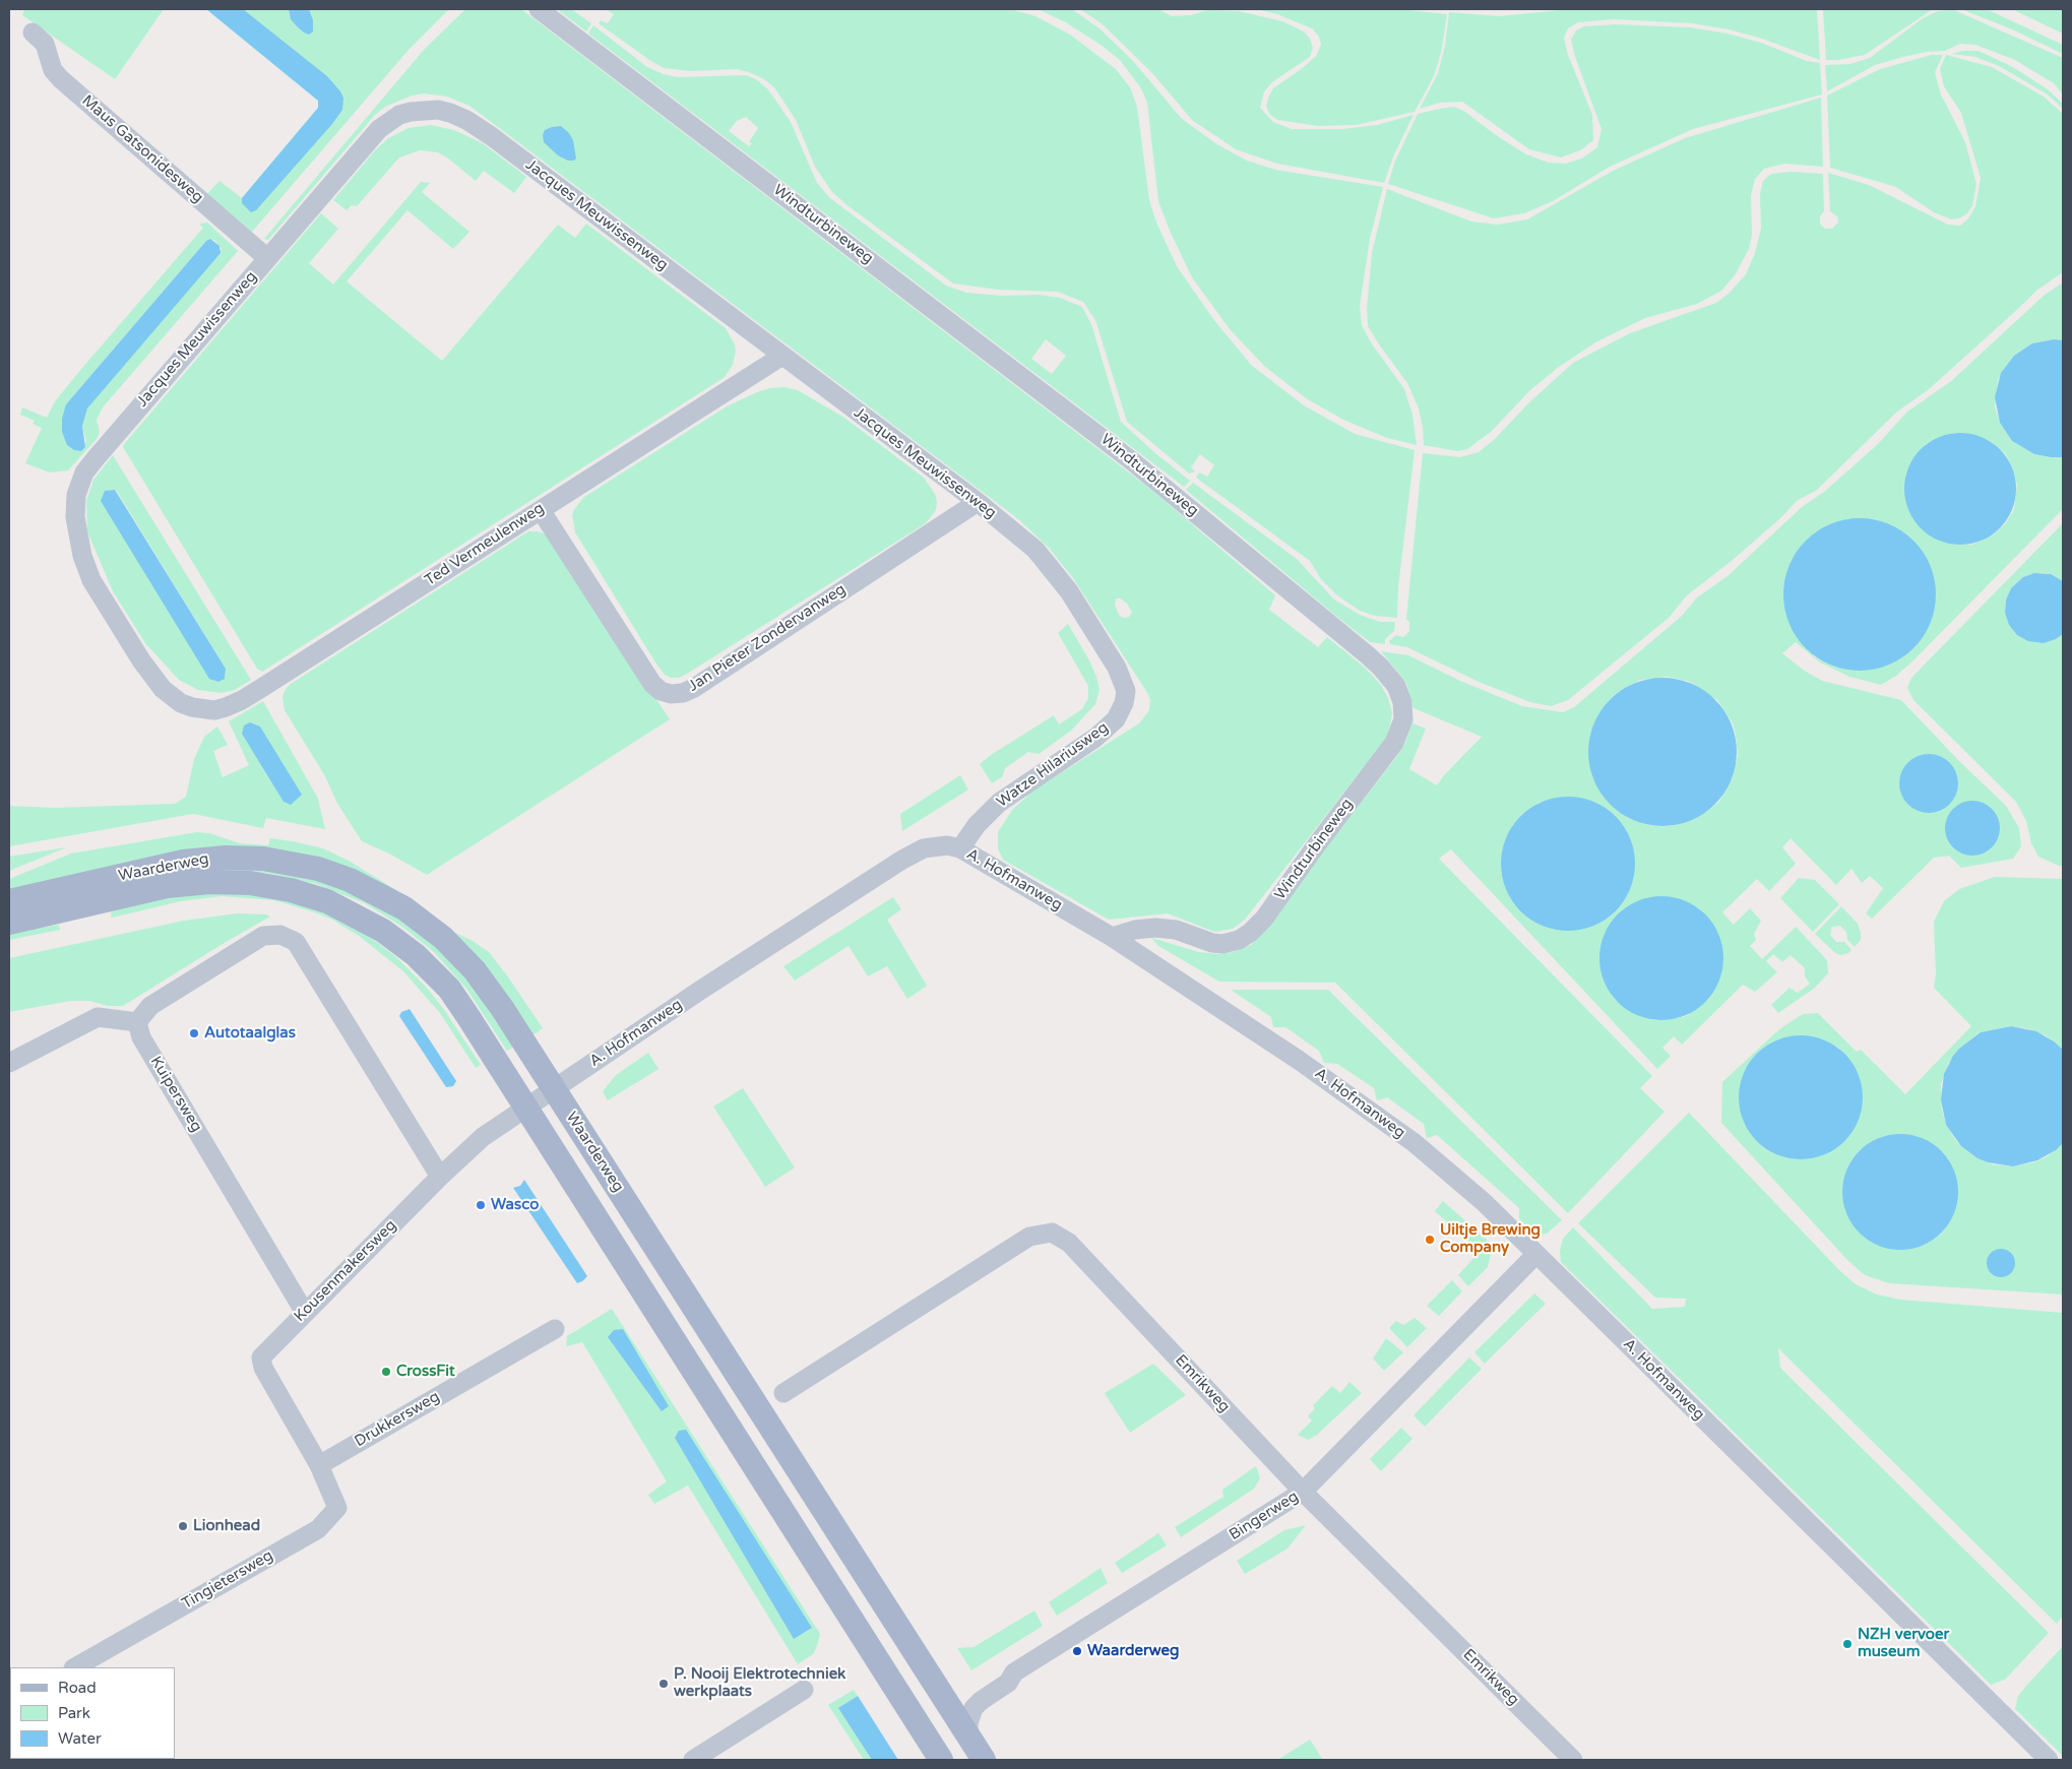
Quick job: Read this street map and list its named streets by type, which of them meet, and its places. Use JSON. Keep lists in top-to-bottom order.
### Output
{
  "streets": {
    "main road": ["Waarderweg"],
    "street": [
      "Maus Gatsonidesweg",
      "Jacques Meuwissenweg",
      "Windturbineweg",
      "Ted Vermeulenweg",
      "Jan Pieter Zondervanweg",
      "Watze Hilariusweg",
      "A. Hofmanweg",
      "Kuipersweg",
      "Kousenmakersweg",
      "Emrikweg",
      "Drukkersweg",
      "Bingerweg",
      "Tingietersweg"
    ]
  },
  "crossings": [
    ["Maus Gatsonidesweg", "Jacques Meuwissenweg"],
    ["Jacques Meuwissenweg", "Ted Vermeulenweg"],
    ["Jacques Meuwissenweg", "Jan Pieter Zondervanweg"],
    ["Jacques Meuwissenweg", "Watze Hilariusweg"],
    ["Windturbineweg", "A. Hofmanweg"],
    ["Ted Vermeulenweg", "Jan Pieter Zondervanweg"],
    ["Watze Hilariusweg", "A. Hofmanweg"],
    ["Waarderweg", "A. Hofmanweg"],
    ["Waarderweg", "Kousenmakersweg"],
    ["Waarderweg", "Bingerweg"],
    ["A. Hofmanweg", "Kousenmakersweg"],
    ["A. Hofmanweg", "Bingerweg"],
    ["Kuipersweg", "Kousenmakersweg"],
    ["Kousenmakersweg", "Drukkersweg"],
    ["Kousenmakersweg", "Tingietersweg"],
    ["Emrikweg", "Bingerweg"],
    ["Drukkersweg", "Tingietersweg"]
  ],
  "places": [
    "Autotaalglas",
    "Wasco",
    "Uiltje Brewing Company",
    "CrossFit",
    "Lionhead",
    "NZH vervoer museum",
    "Waarderweg",
    "P. Nooij Elektrotechniek werkplaats"
  ],
  "legend": ["Road", "Park", "Water"]
}
